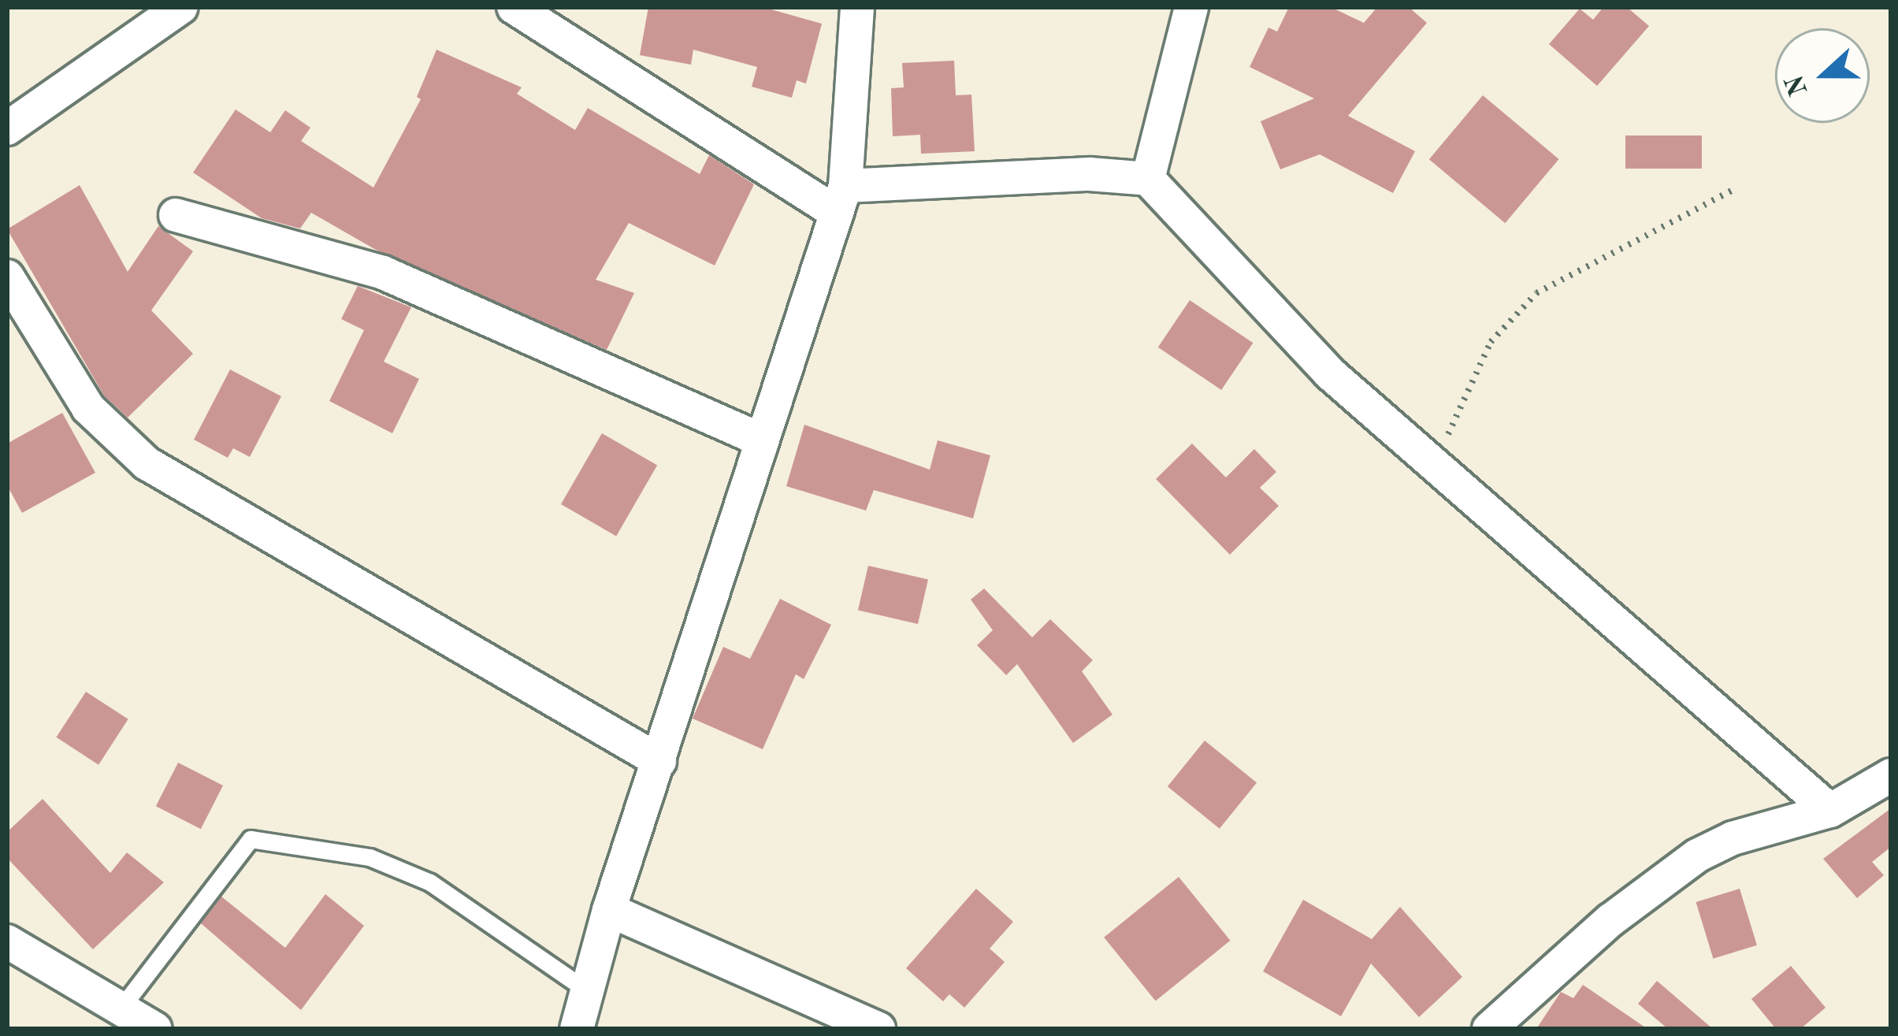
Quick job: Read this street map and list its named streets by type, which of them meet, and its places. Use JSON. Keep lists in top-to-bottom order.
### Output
{
  "north": "left"
}
